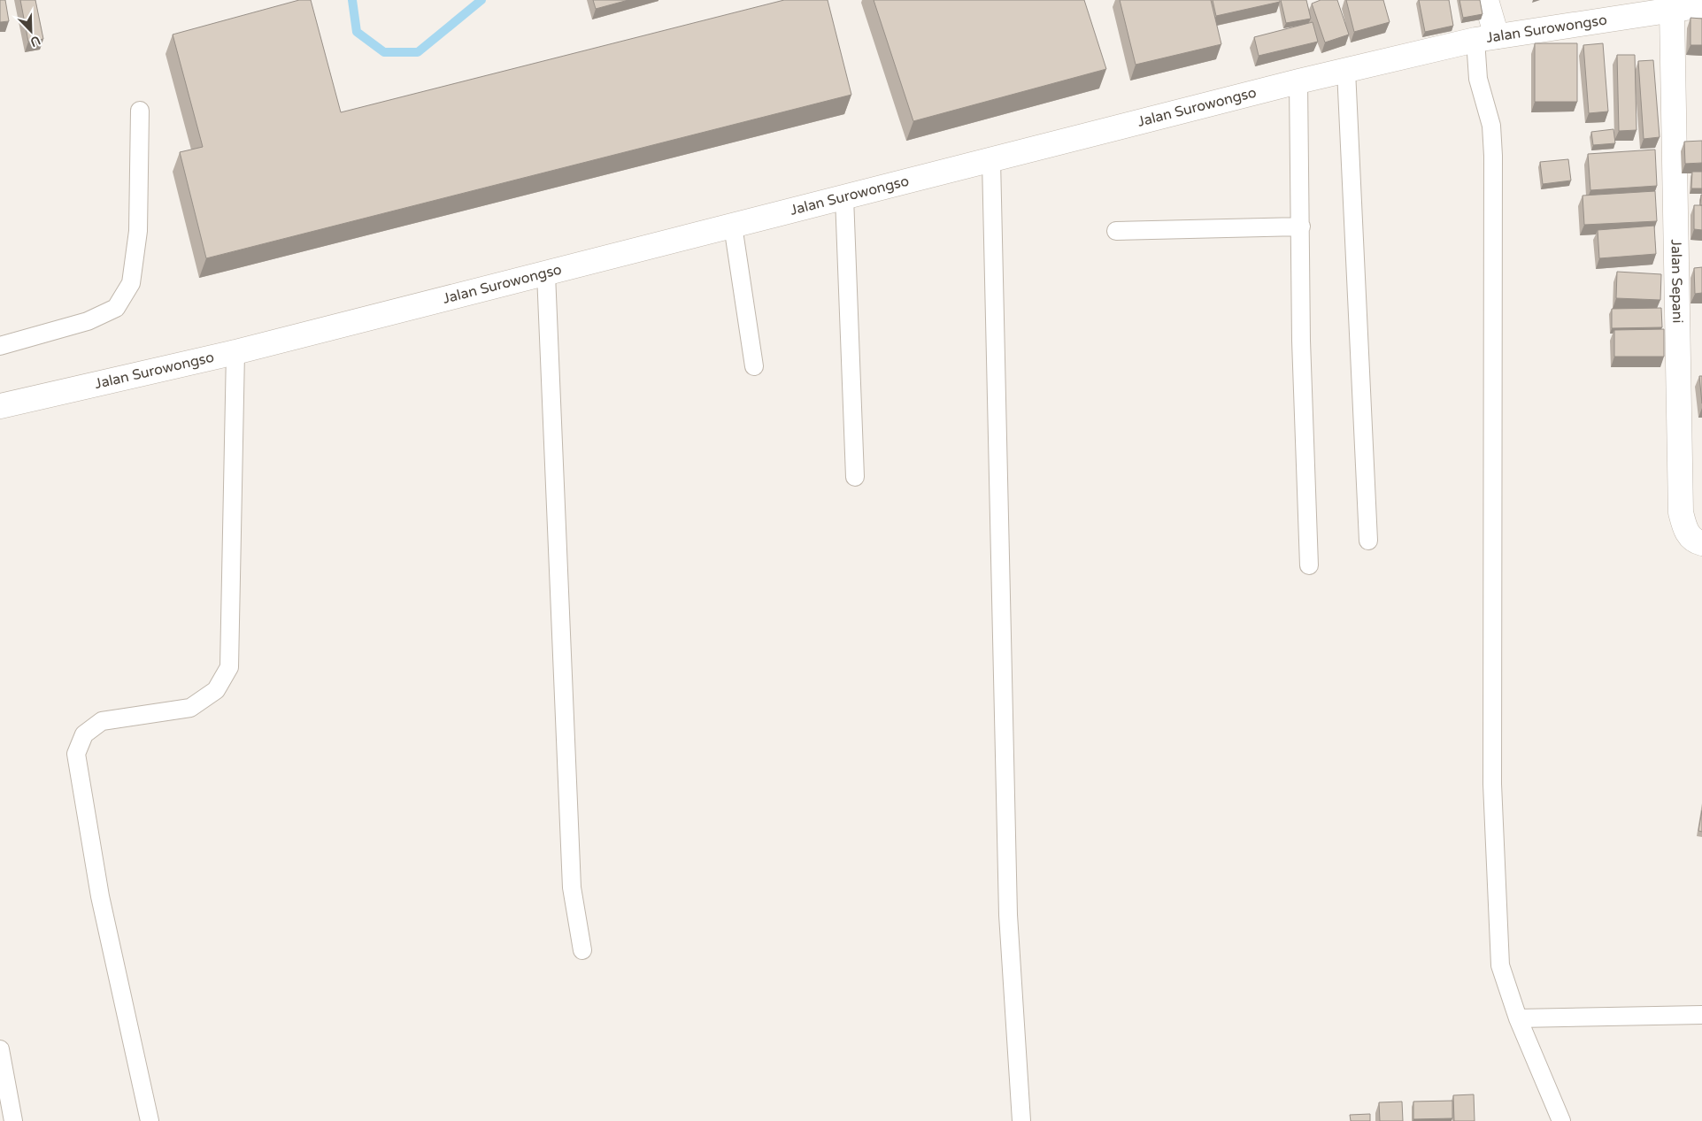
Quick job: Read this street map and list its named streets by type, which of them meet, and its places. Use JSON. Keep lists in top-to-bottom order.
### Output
{
  "streets": {
    "street": ["Jalan Surowongso", "Jalan Sepani"]
  },
  "crossings": [
    ["Jalan Surowongso", "Jalan Sepani"]
  ],
  "north": "bottom right"
}
